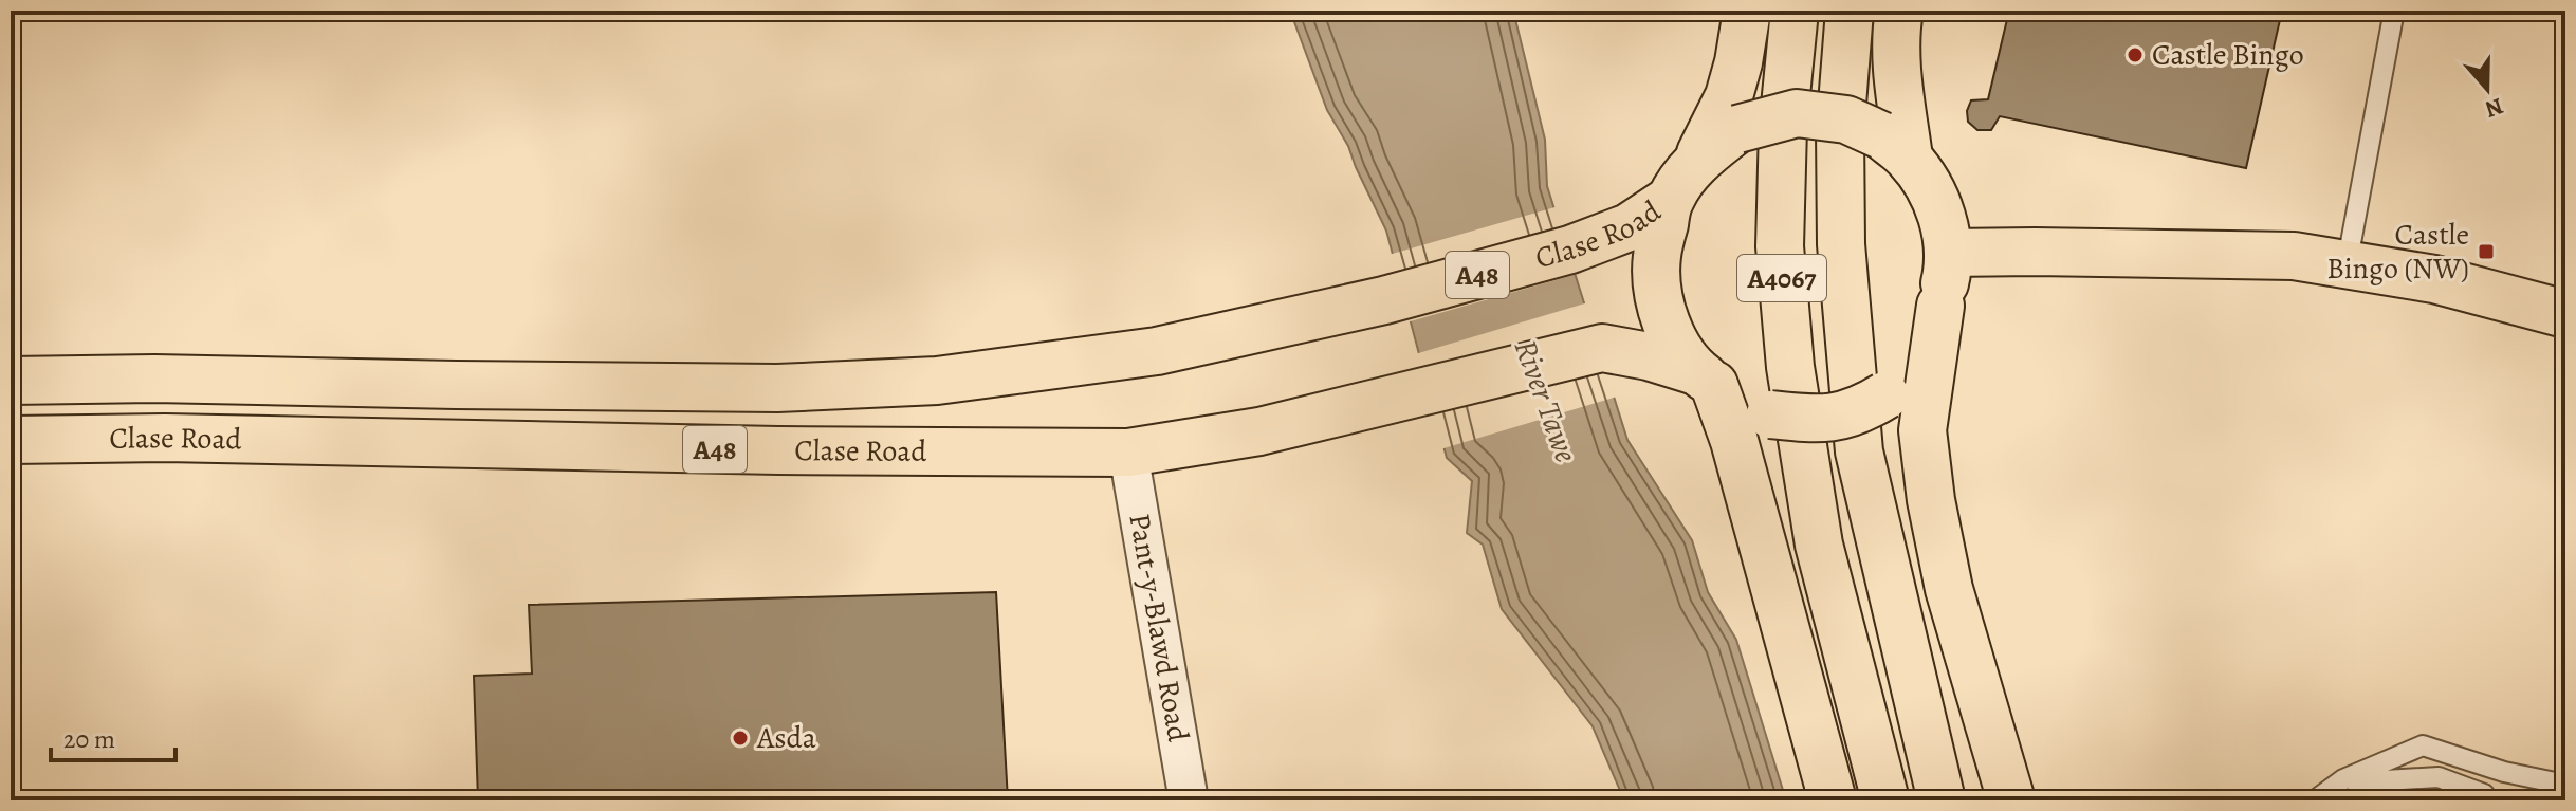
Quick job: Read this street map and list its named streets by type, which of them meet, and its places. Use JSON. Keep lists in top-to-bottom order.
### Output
{
  "streets": {
    "main road": ["Clase Road", "A48", "A4067"],
    "street": ["Pant-y-Blawd Road"]
  },
  "crossings": [
    ["Clase Road", "Pant-y-Blawd Road"]
  ],
  "water": ["River Tawe"],
  "places": {
    "other": ["Castle Bingo", "Asda"],
    "transit": ["Castle Bingo (NW)"]
  },
  "scale_bar": "20 m",
  "north": "bottom"
}
